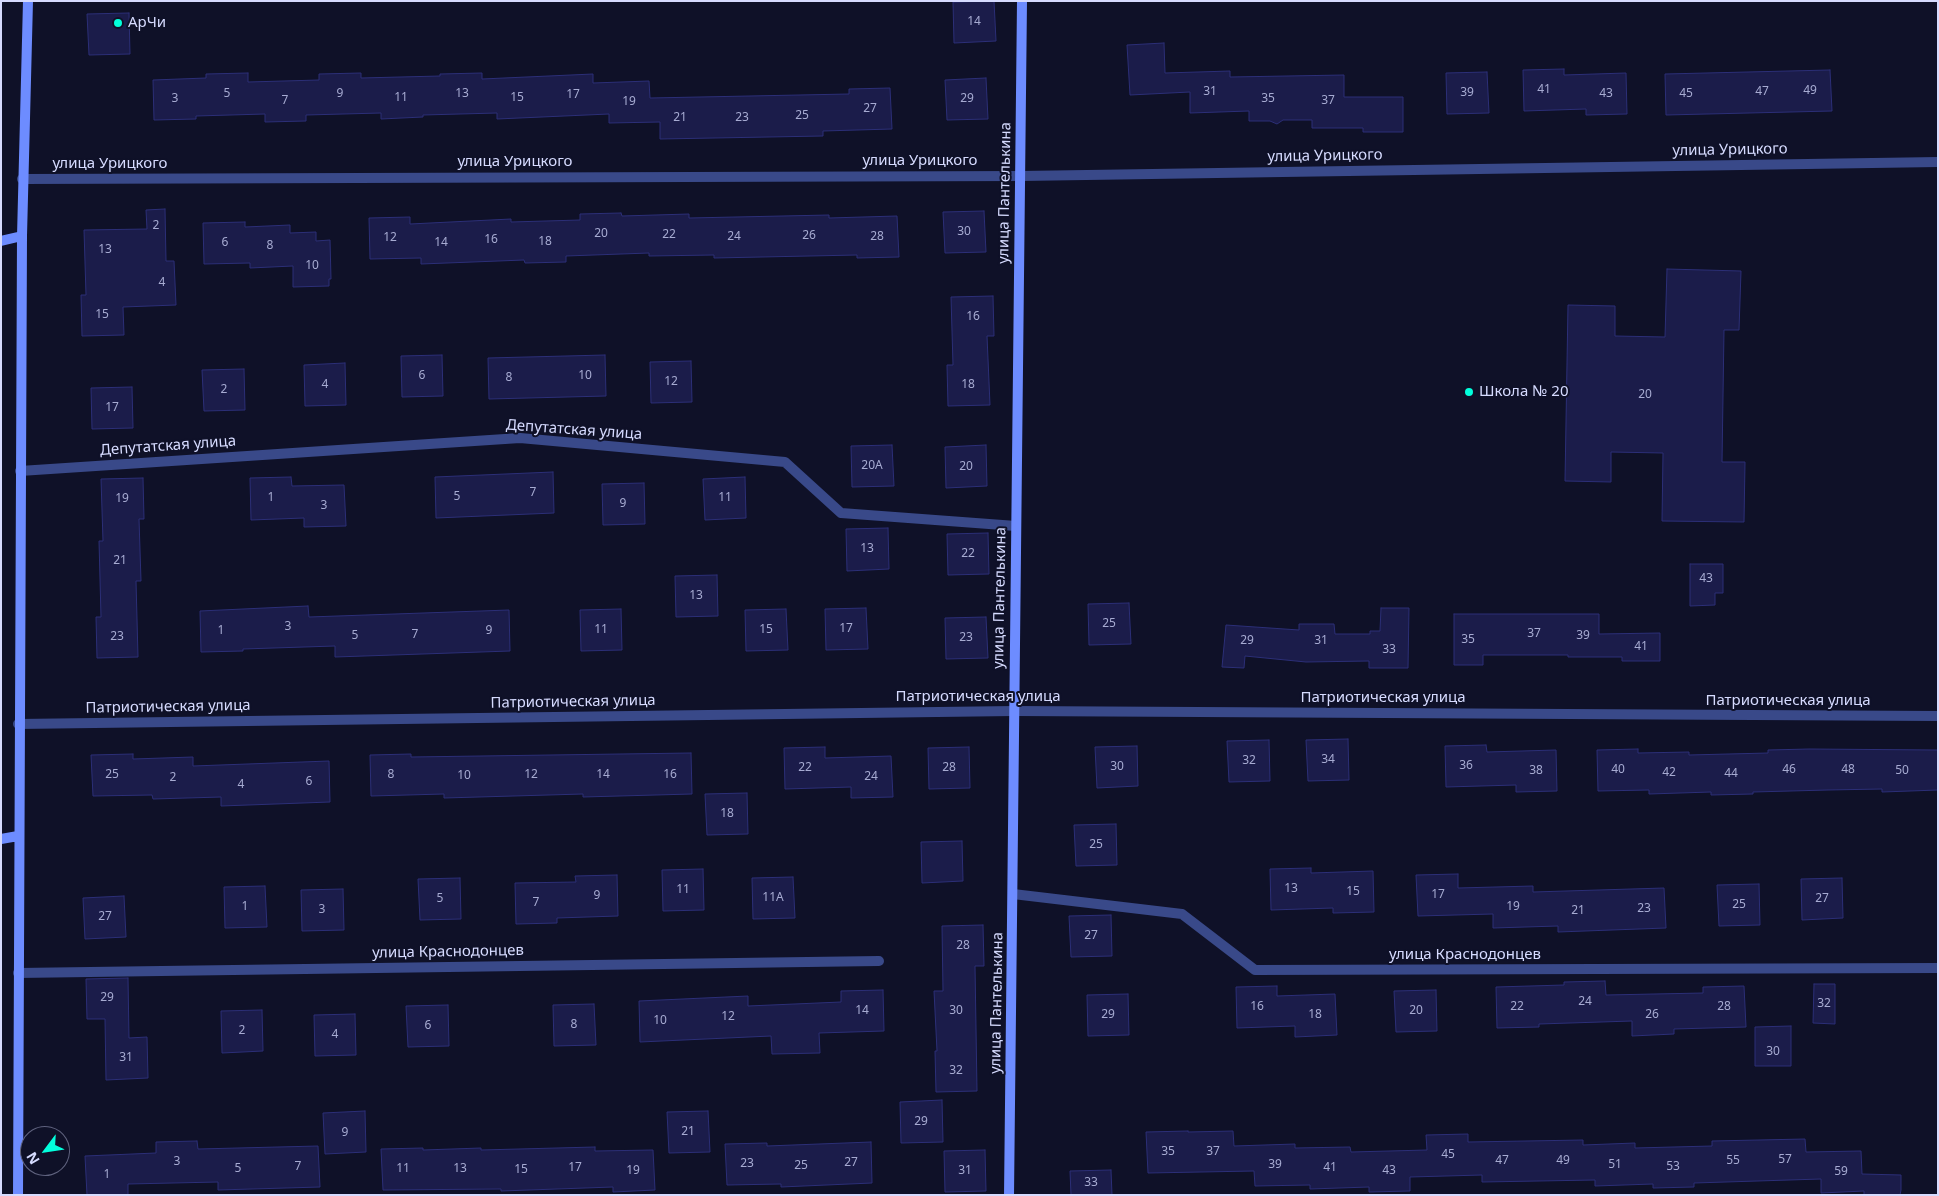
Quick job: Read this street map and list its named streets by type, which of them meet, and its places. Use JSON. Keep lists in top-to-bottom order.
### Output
{
  "streets": {
    "main road": ["улица Пантелькина"],
    "street": [
      "улица Урицкого",
      "Депутатская улица",
      "Патриотическая улица",
      "улица Краснодонцев"
    ]
  },
  "crossings": [
    ["улица Урицкого", "улица Пантелькина"],
    ["улица Пантелькина", "Депутатская улица"],
    ["улица Пантелькина", "Патриотическая улица"],
    ["улица Пантелькина", "улица Краснодонцев"]
  ],
  "places": ["АрЧи", "Школа № 20"],
  "house_numbers": [
    "14",
    "41",
    "49",
    "31",
    "47",
    "39",
    "5",
    "9",
    "13",
    "43",
    "45",
    "17",
    "11",
    "15",
    "3",
    "29",
    "35",
    "7",
    "37",
    "19",
    "27",
    "25",
    "21",
    "23",
    "2",
    "30",
    "20",
    "22",
    "26",
    "24",
    "28",
    "12",
    "16",
    "18",
    "6",
    "14",
    "8",
    "13",
    "10",
    "4",
    "15",
    "16",
    "6",
    "10",
    "8",
    "12",
    "4",
    "18",
    "2",
    "20",
    "17",
    "20А",
    "20",
    "7",
    "5",
    "1",
    "11",
    "19",
    "9",
    "3",
    "13",
    "22",
    "21",
    "43",
    "13",
    "25",
    "3",
    "17",
    "11",
    "15",
    "1",
    "9",
    "37",
    "7",
    "5",
    "39",
    "23",
    "23",
    "35",
    "29",
    "31",
    "41",
    "33",
    "34",
    "32",
    "36",
    "30",
    "22",
    "28",
    "40",
    "46",
    "48",
    "38",
    "50",
    "42",
    "44",
    "25",
    "8",
    "12",
    "14",
    "16",
    "10",
    "24",
    "2",
    "6",
    "4",
    "18",
    "25",
    "13",
    "11",
    "15",
    "17",
    "9",
    "11А",
    "5",
    "27",
    "7",
    "25",
    "1",
    "19",
    "23",
    "3",
    "21",
    "27",
    "27",
    "28",
    "29",
    "24",
    "32",
    "16",
    "22",
    "28",
    "14",
    "30",
    "20",
    "29",
    "18",
    "26",
    "12",
    "10",
    "8",
    "6",
    "2",
    "4",
    "30",
    "31",
    "32",
    "29",
    "21",
    "9",
    "35",
    "37",
    "45",
    "57",
    "47",
    "49",
    "55",
    "3",
    "27",
    "23",
    "39",
    "51",
    "25",
    "7",
    "53",
    "17",
    "41",
    "5",
    "11",
    "13",
    "15",
    "19",
    "31",
    "43",
    "59",
    "1",
    "33"
  ],
  "north": "bottom left"
}
